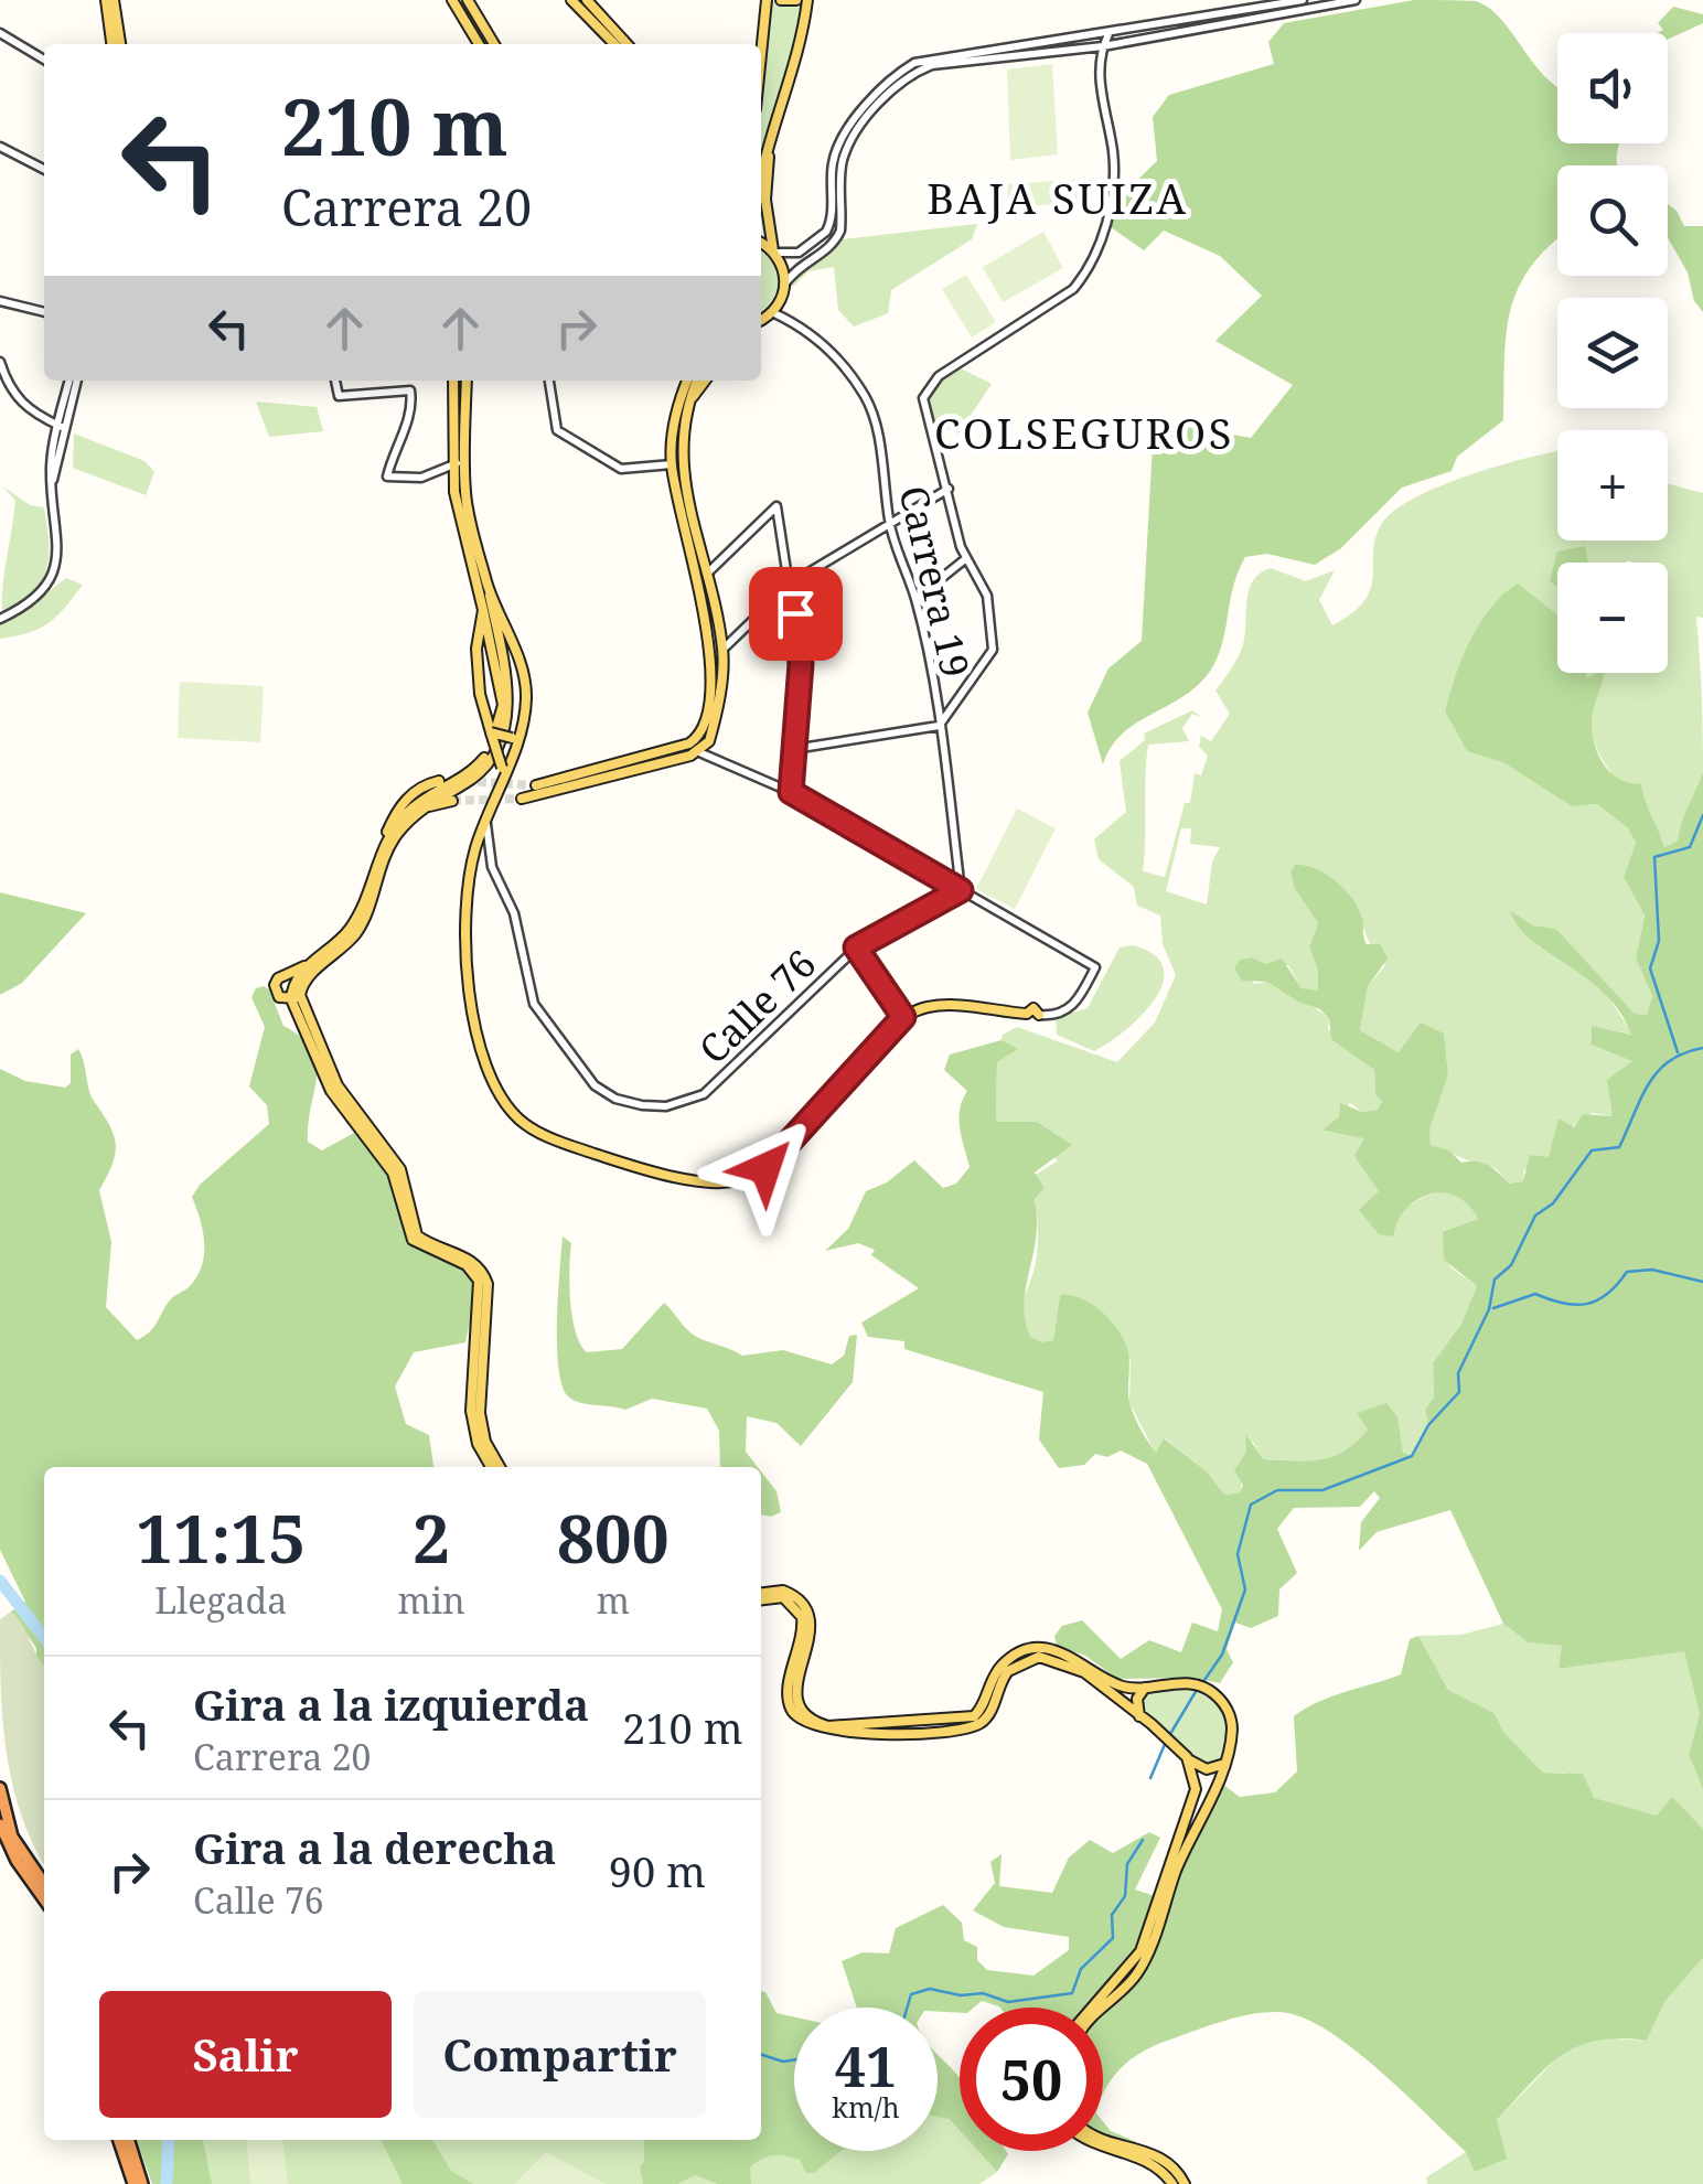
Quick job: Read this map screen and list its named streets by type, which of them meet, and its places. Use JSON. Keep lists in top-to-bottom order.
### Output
{
  "streets": {
    "street": ["Carrera 19", "Calle 76"]
  },
  "crossings": [
    ["Carrera 19", "Calle 76"]
  ],
  "districts": ["BAJA SUIZA", "COLSEGUROS"],
  "page": {
    "map_buttons": ["+", "−"],
    "turn": ["210 m", "Carrera 20"],
    "eta": [
      "11:15",
      "Llegada",
      "2",
      "min",
      "800",
      "m"
    ],
    "list": [
      {
        "name": "Gira a la izquierda",
        "note": "Carrera 20",
        "value": "210 m"
      },
      {
        "name": "Gira a la derecha",
        "note": "Calle 76",
        "value": "90 m"
      }
    ],
    "buttons": ["Salir", "Compartir"],
    "speed": "41 km/h",
    "limit": "50"
  }
}
